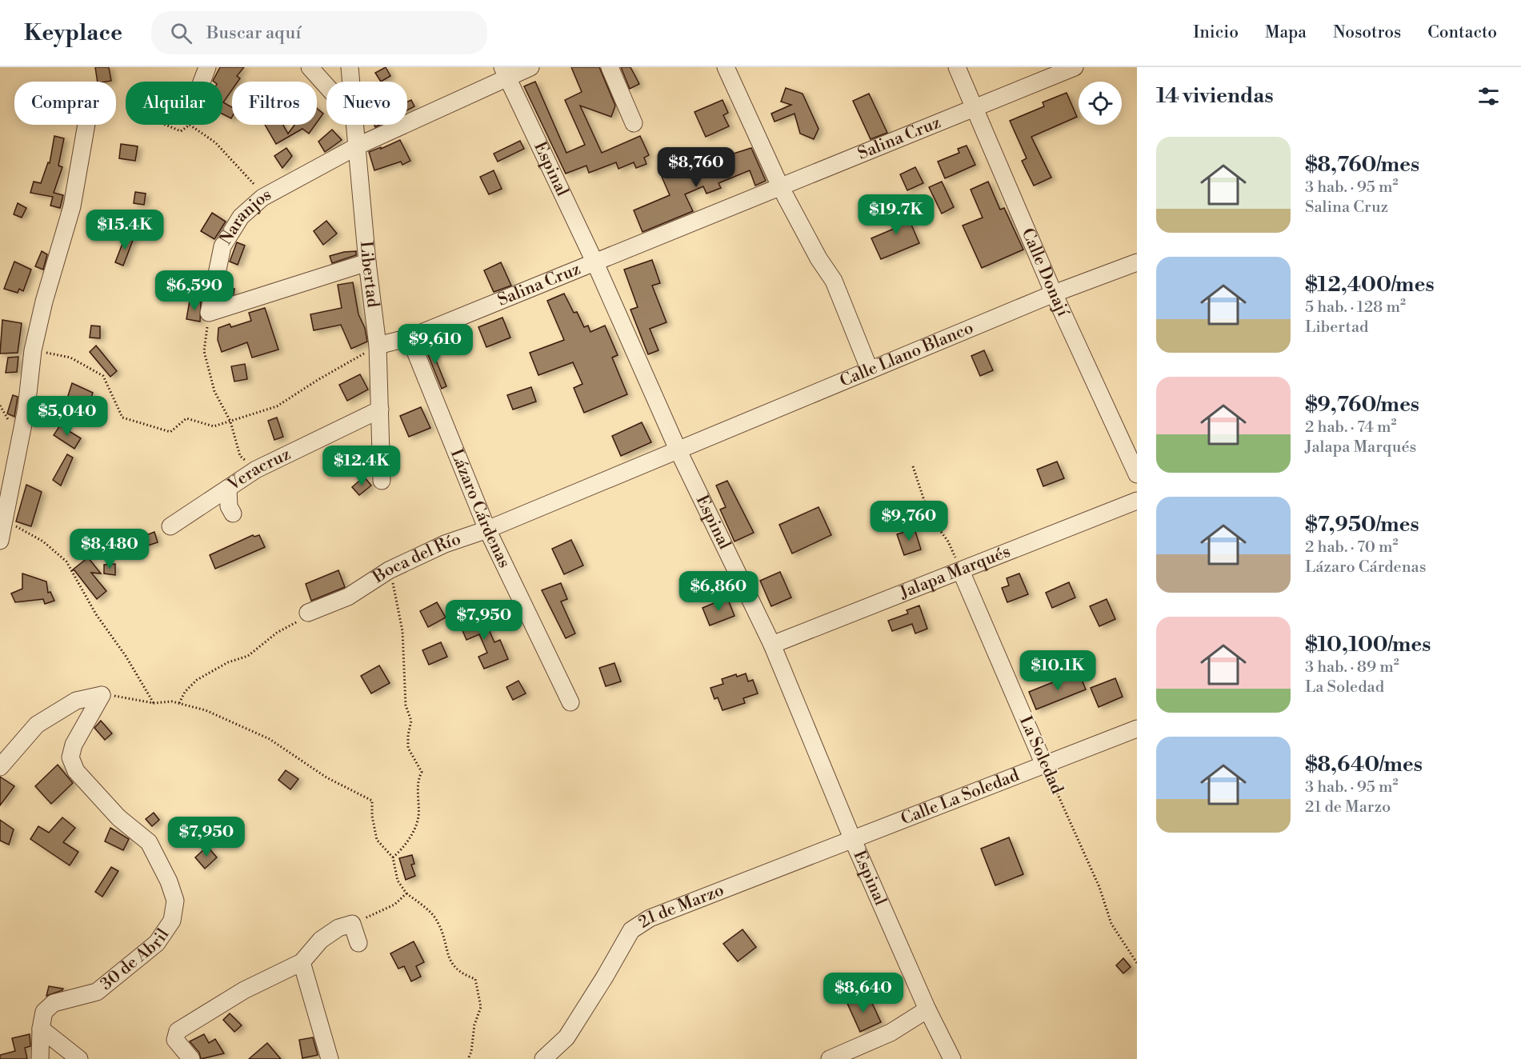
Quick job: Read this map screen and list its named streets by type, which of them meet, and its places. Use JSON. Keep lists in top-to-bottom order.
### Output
{
  "streets": {
    "street": [
      "Salina Cruz",
      "Espinal",
      "Naranjos",
      "Calle Donají",
      "Libertad",
      "Calle Llano Blanco",
      "Veracruz",
      "Lázaro Cárdenas",
      "Boca del Río",
      "Jalapa Marqués",
      "La Soledad",
      "Calle La Soledad",
      "21 de Marzo",
      "30 de Abril"
    ]
  },
  "crossings": [
    ["Salina Cruz", "Espinal"],
    ["Salina Cruz", "Calle Donají"],
    ["Salina Cruz", "Libertad"],
    ["Salina Cruz", "Lázaro Cárdenas"],
    ["Espinal", "Naranjos"],
    ["Espinal", "Calle Llano Blanco"],
    ["Espinal", "Boca del Río"],
    ["Espinal", "Jalapa Marqués"],
    ["Espinal", "Calle La Soledad"],
    ["Espinal", "21 de Marzo"],
    ["Naranjos", "Libertad"],
    ["Calle Donají", "Calle Llano Blanco"],
    ["Libertad", "Veracruz"],
    ["Calle Llano Blanco", "Boca del Río"],
    ["Lázaro Cárdenas", "Boca del Río"],
    ["Jalapa Marqués", "La Soledad"],
    ["La Soledad", "Calle La Soledad"],
    ["Calle La Soledad", "21 de Marzo"]
  ],
  "page": {
    "header": "Keyplace",
    "search": "Buscar aquí",
    "nav": [
      "Inicio",
      "Mapa",
      "Nosotros",
      "Contacto"
    ],
    "heading": "14 viviendas",
    "chip": [
      "Comprar",
      "Alquilar",
      "Filtros",
      "Nuevo"
    ],
    "list": [
      {
        "name": "$8,760/mes",
        "note": "3 hab. · 95 m² · Salina Cruz"
      },
      {
        "name": "$12,400/mes",
        "note": "5 hab. · 128 m² · Libertad"
      },
      {
        "name": "$9,760/mes",
        "note": "2 hab. · 74 m² · Jalapa Marqués"
      },
      {
        "name": "$7,950/mes",
        "note": "2 hab. · 70 m² · Lázaro Cárdenas"
      },
      {
        "name": "$10,100/mes",
        "note": "3 hab. · 89 m² · La Soledad"
      },
      {
        "name": "$8,640/mes",
        "note": "3 hab. · 95 m² · 21 de Marzo"
      }
    ],
    "price": [
      "$8,760",
      "$19.7K",
      "$15.4K",
      "$6,590",
      "$9,610",
      "$5,040",
      "$12.4K",
      "$9,760",
      "$8,480",
      "$6,860",
      "$7,950",
      "$10.1K",
      "$7,950",
      "$8,640"
    ]
  }
}
